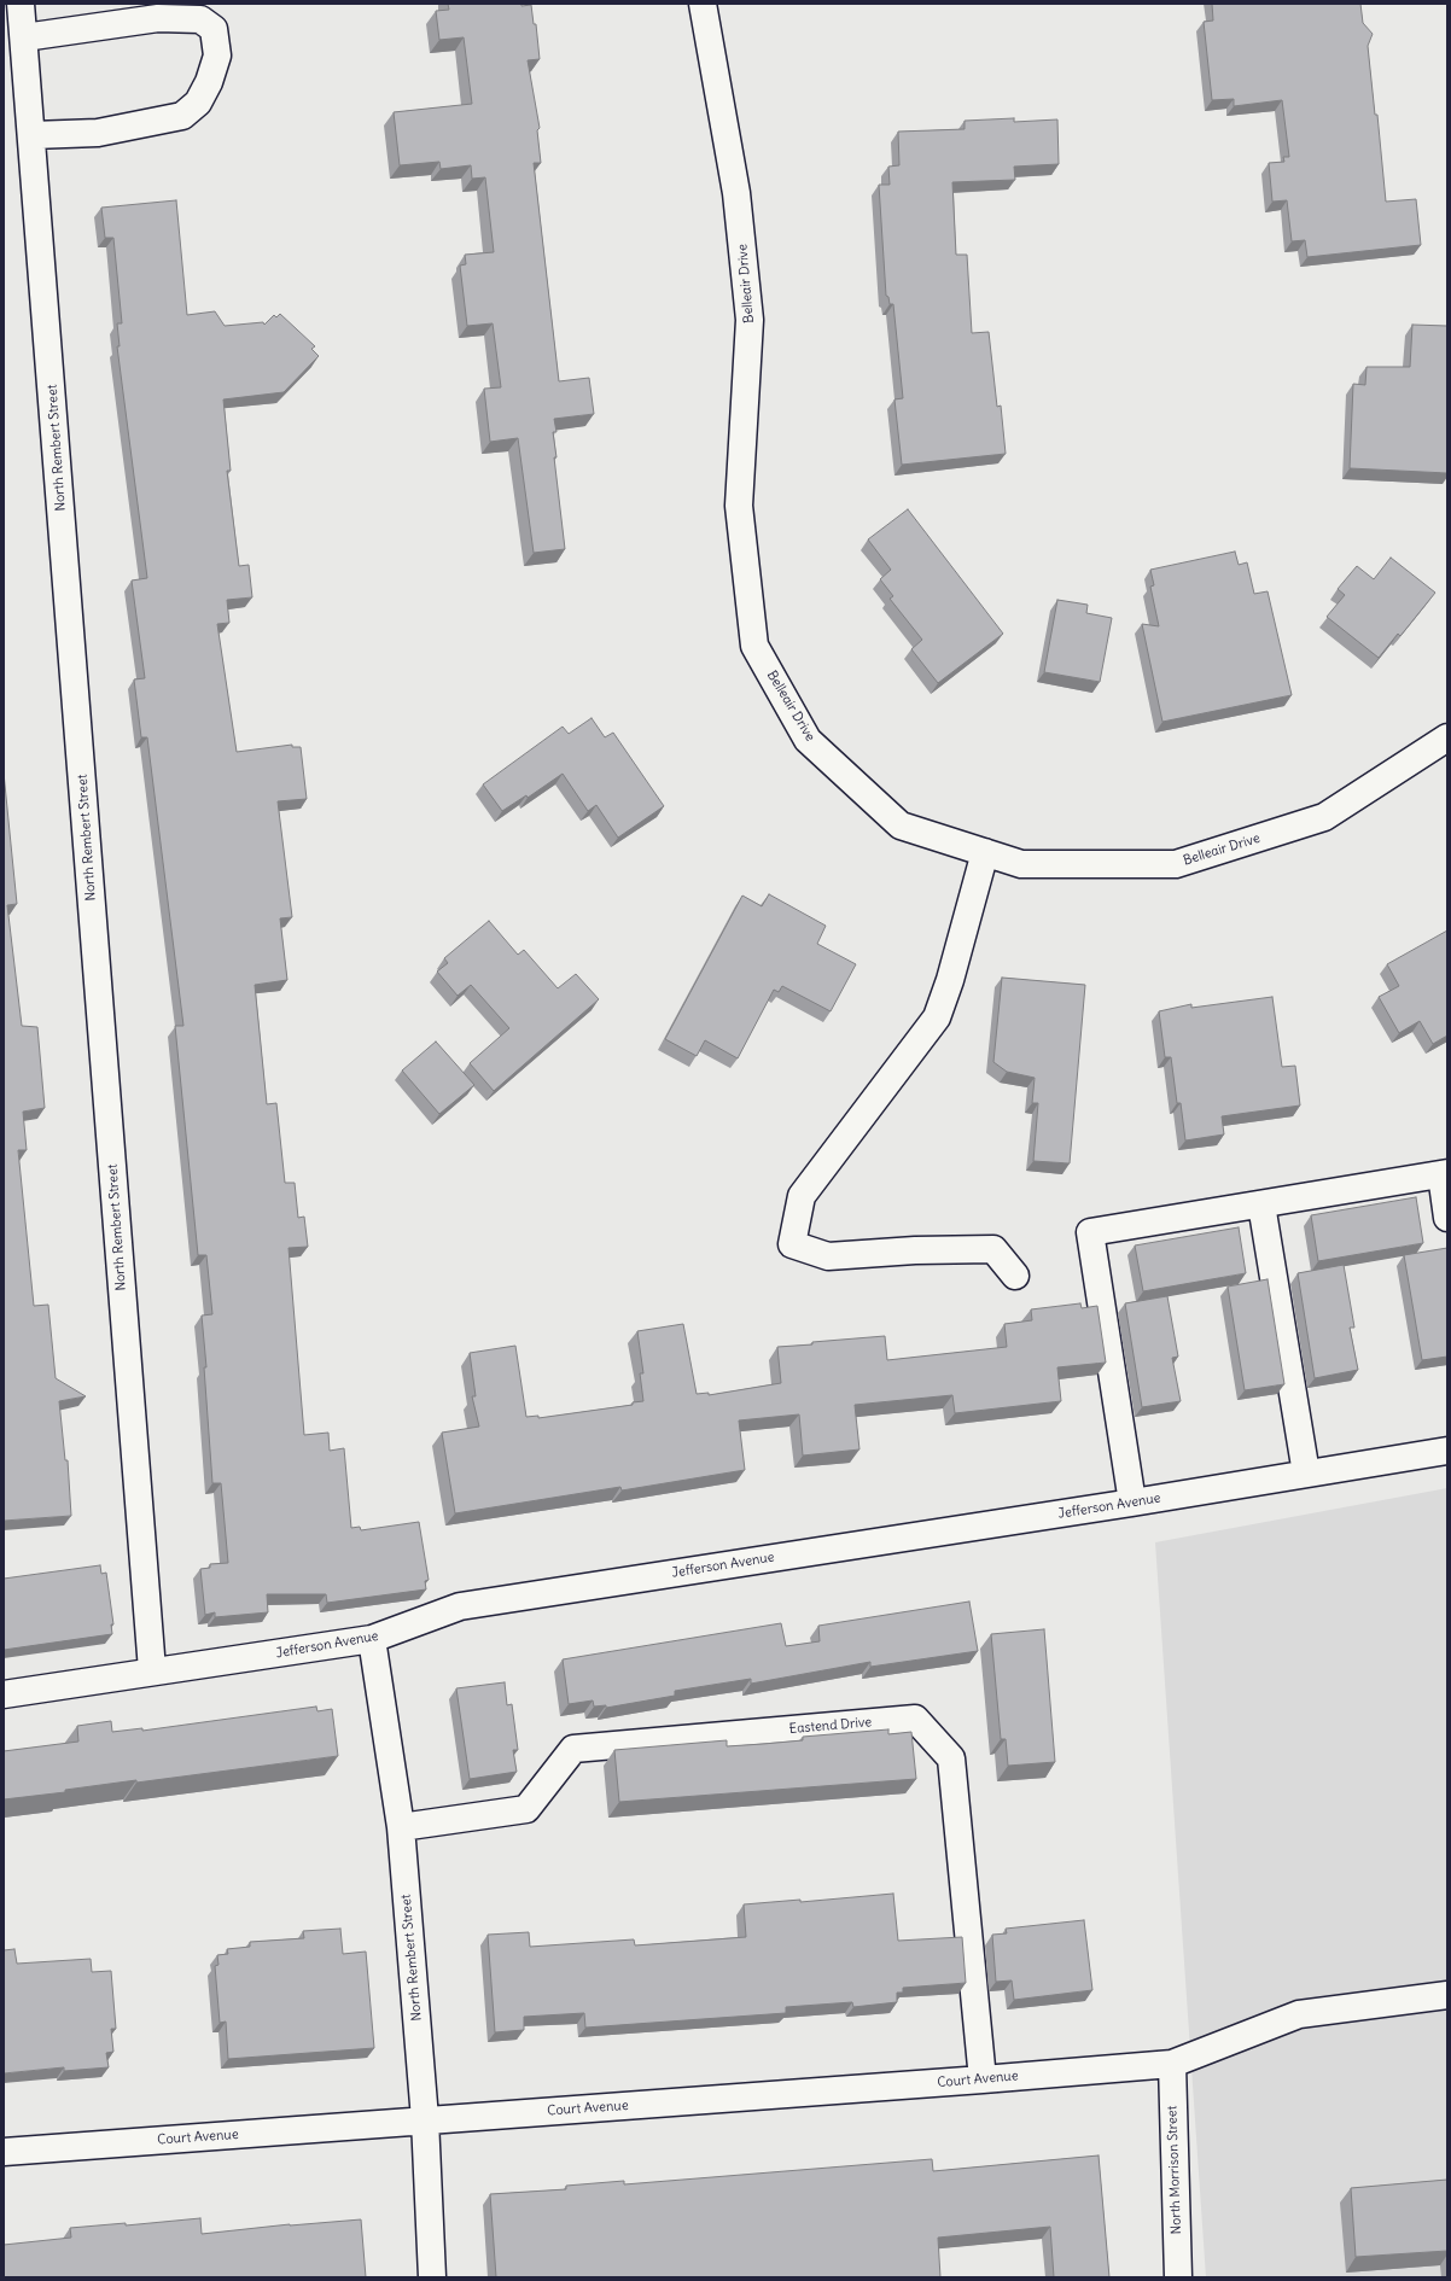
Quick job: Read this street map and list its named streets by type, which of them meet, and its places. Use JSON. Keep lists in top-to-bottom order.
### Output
{
  "streets": {
    "street": [
      "Belleair Drive",
      "North Rembert Street",
      "Jefferson Avenue",
      "Eastend Drive",
      "Court Avenue",
      "North Morrison Street"
    ]
  },
  "crossings": [
    ["North Rembert Street", "Jefferson Avenue"],
    ["North Rembert Street", "Eastend Drive"],
    ["North Rembert Street", "Court Avenue"],
    ["Eastend Drive", "Court Avenue"],
    ["Court Avenue", "North Morrison Street"]
  ]
}
